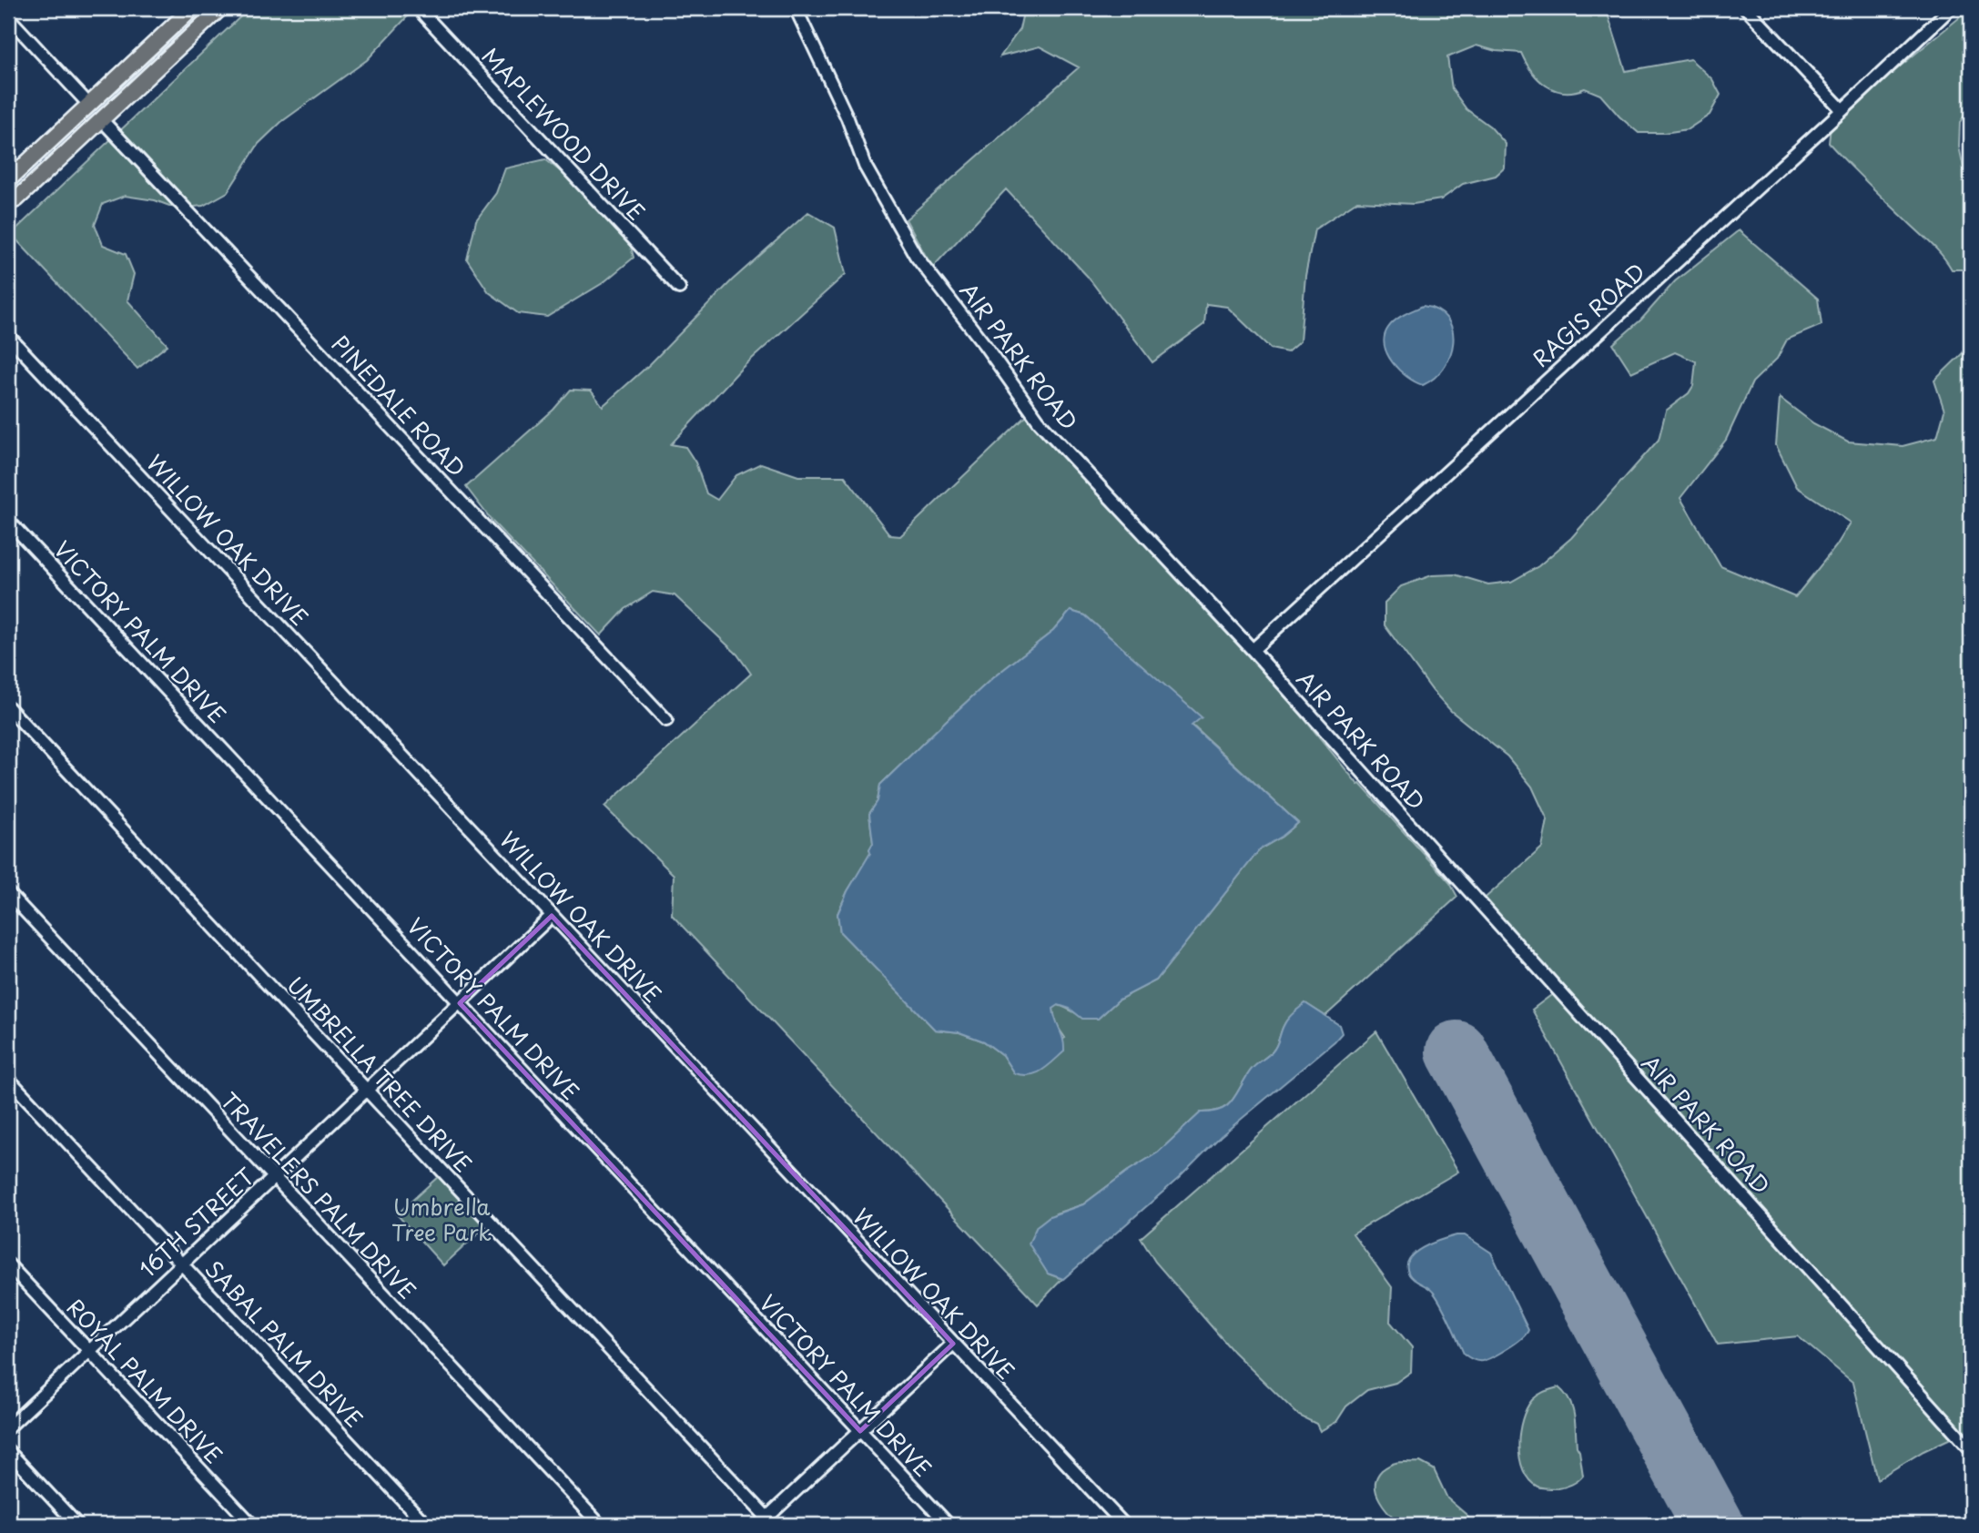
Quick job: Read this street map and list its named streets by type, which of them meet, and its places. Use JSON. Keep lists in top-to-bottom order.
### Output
{
  "streets": {
    "street": [
      "MAPLEWOOD DRIVE",
      "RAGIS ROAD",
      "AIR PARK ROAD",
      "PINEDALE ROAD",
      "WILLOW OAK DRIVE",
      "VICTORY PALM DRIVE",
      "UMBRELLA TREE DRIVE",
      "TRAVELERS PALM DRIVE",
      "16TH STREET",
      "SABAL PALM DRIVE",
      "ROYAL PALM DRIVE"
    ]
  },
  "crossings": [
    ["RAGIS ROAD", "AIR PARK ROAD"],
    ["WILLOW OAK DRIVE", "16TH STREET"],
    ["VICTORY PALM DRIVE", "16TH STREET"],
    ["UMBRELLA TREE DRIVE", "16TH STREET"],
    ["TRAVELERS PALM DRIVE", "16TH STREET"],
    ["16TH STREET", "SABAL PALM DRIVE"],
    ["16TH STREET", "ROYAL PALM DRIVE"]
  ],
  "parks": ["Umbrella Tree Park"]
}
